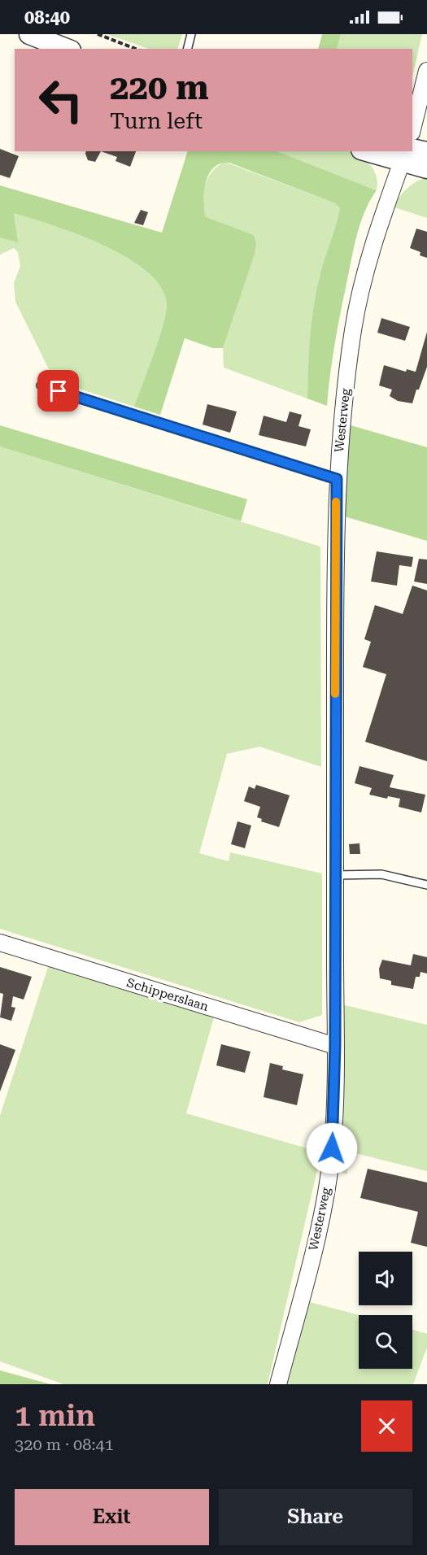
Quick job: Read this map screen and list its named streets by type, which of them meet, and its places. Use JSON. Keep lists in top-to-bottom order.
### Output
{
  "streets": {
    "street": ["Westerweg", "Schipperslaan"]
  },
  "crossings": [
    ["Westerweg", "Schipperslaan"]
  ],
  "page": {
    "status": "08:40",
    "turn": ["220 m", "Turn left"],
    "heading": ["1 min", "320 m · 08:41"],
    "buttons": ["Exit", "Share"]
  }
}
